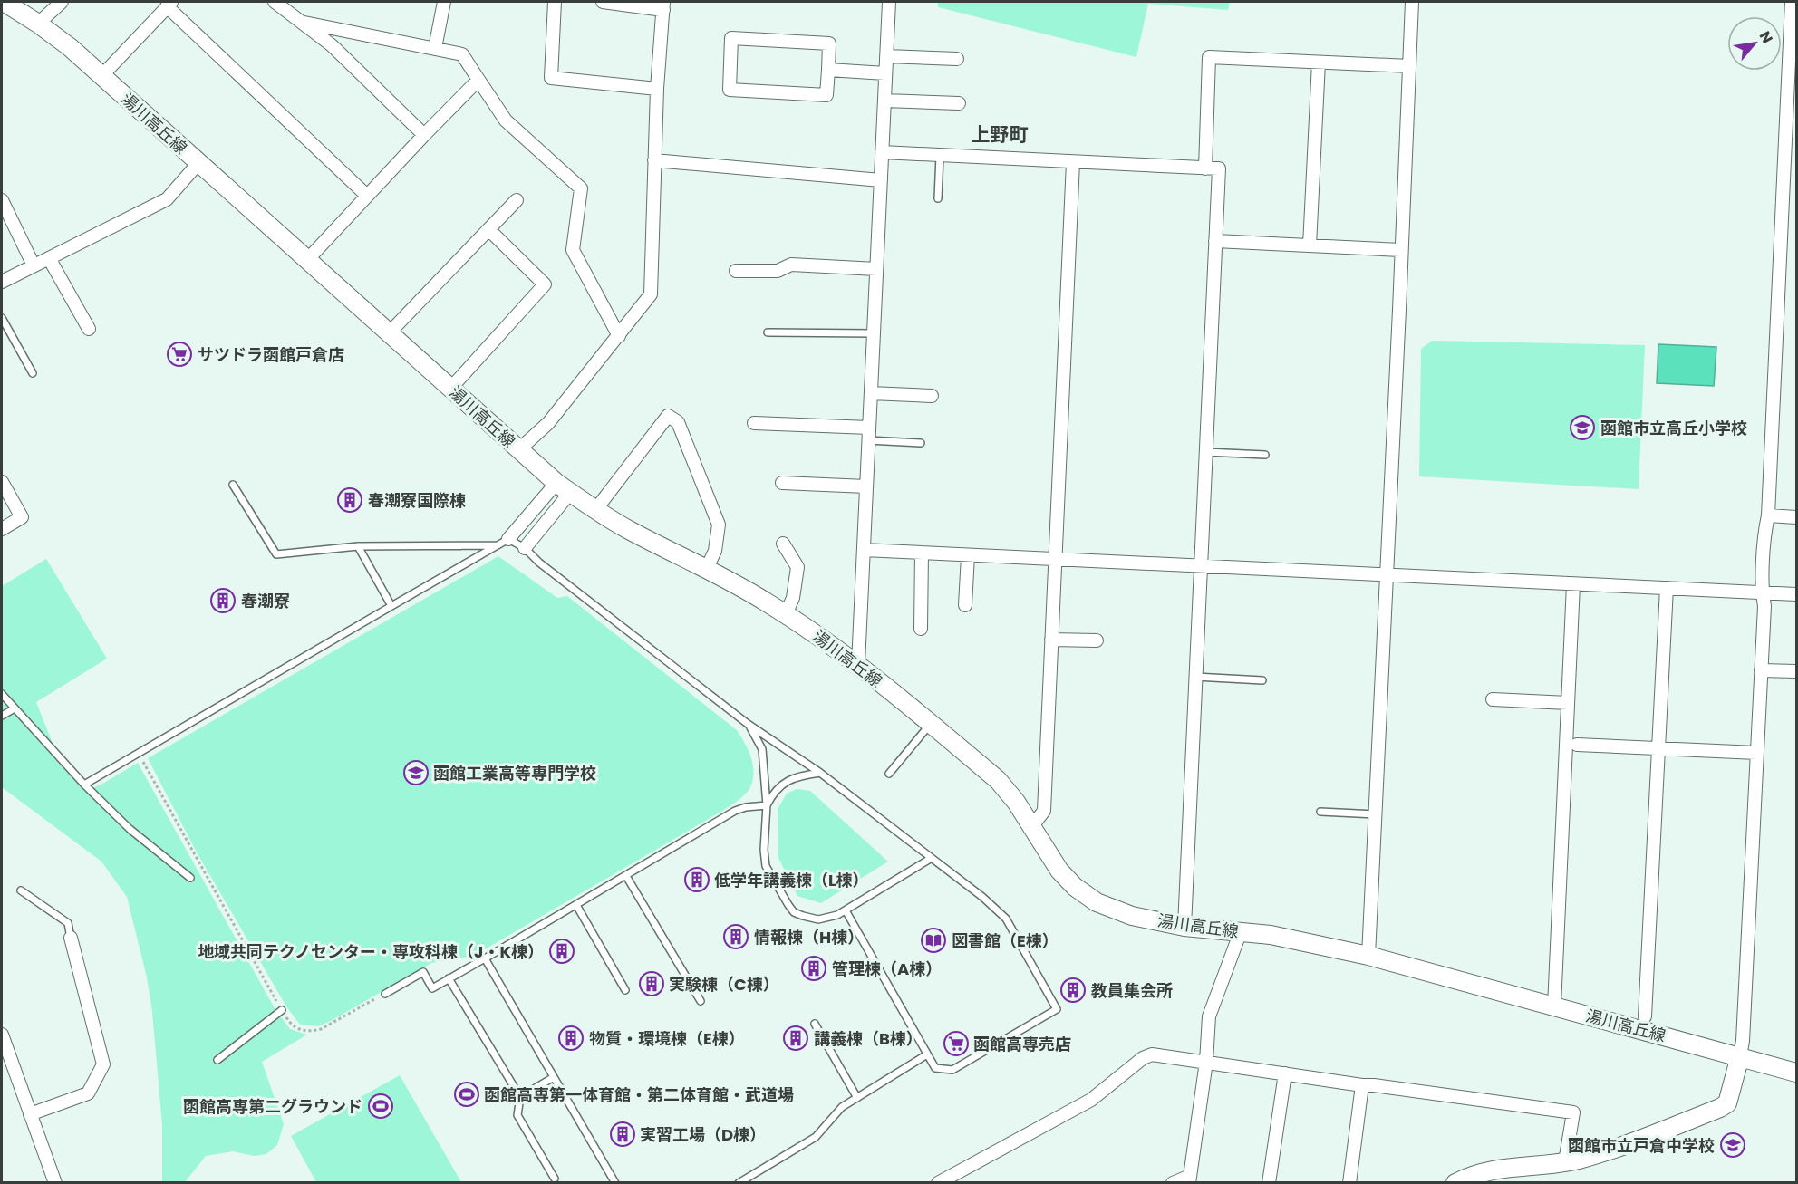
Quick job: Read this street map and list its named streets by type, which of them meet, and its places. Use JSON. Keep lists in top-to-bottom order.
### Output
{
  "streets": {
    "street": ["湯川高丘線"]
  },
  "districts": ["上野町"],
  "places": {
    "supermarket": ["サツドラ函館戸倉店", "函館高専売店"],
    "school or university": ["函館市立高丘小学校", "函館工業高等専門学校", "函館市立戸倉中学校"],
    "building": [
      "春潮寮国際棟",
      "春潮寮",
      "低学年講義棟（L棟）",
      "情報棟（H棟）",
      "地域共同テクノセンター・専攻科棟（J・K棟）",
      "管理棟（A棟）",
      "実験棟（C棟）",
      "教員集会所",
      "物質・環境棟（E棟）",
      "講義棟（B棟）",
      "実習工場（D棟）"
    ],
    "library": ["図書館（E棟）"],
    "sports": ["函館高専第一体育館・第二体育館・武道場", "函館高専第二グラウンド"]
  },
  "north": "top right"
}
